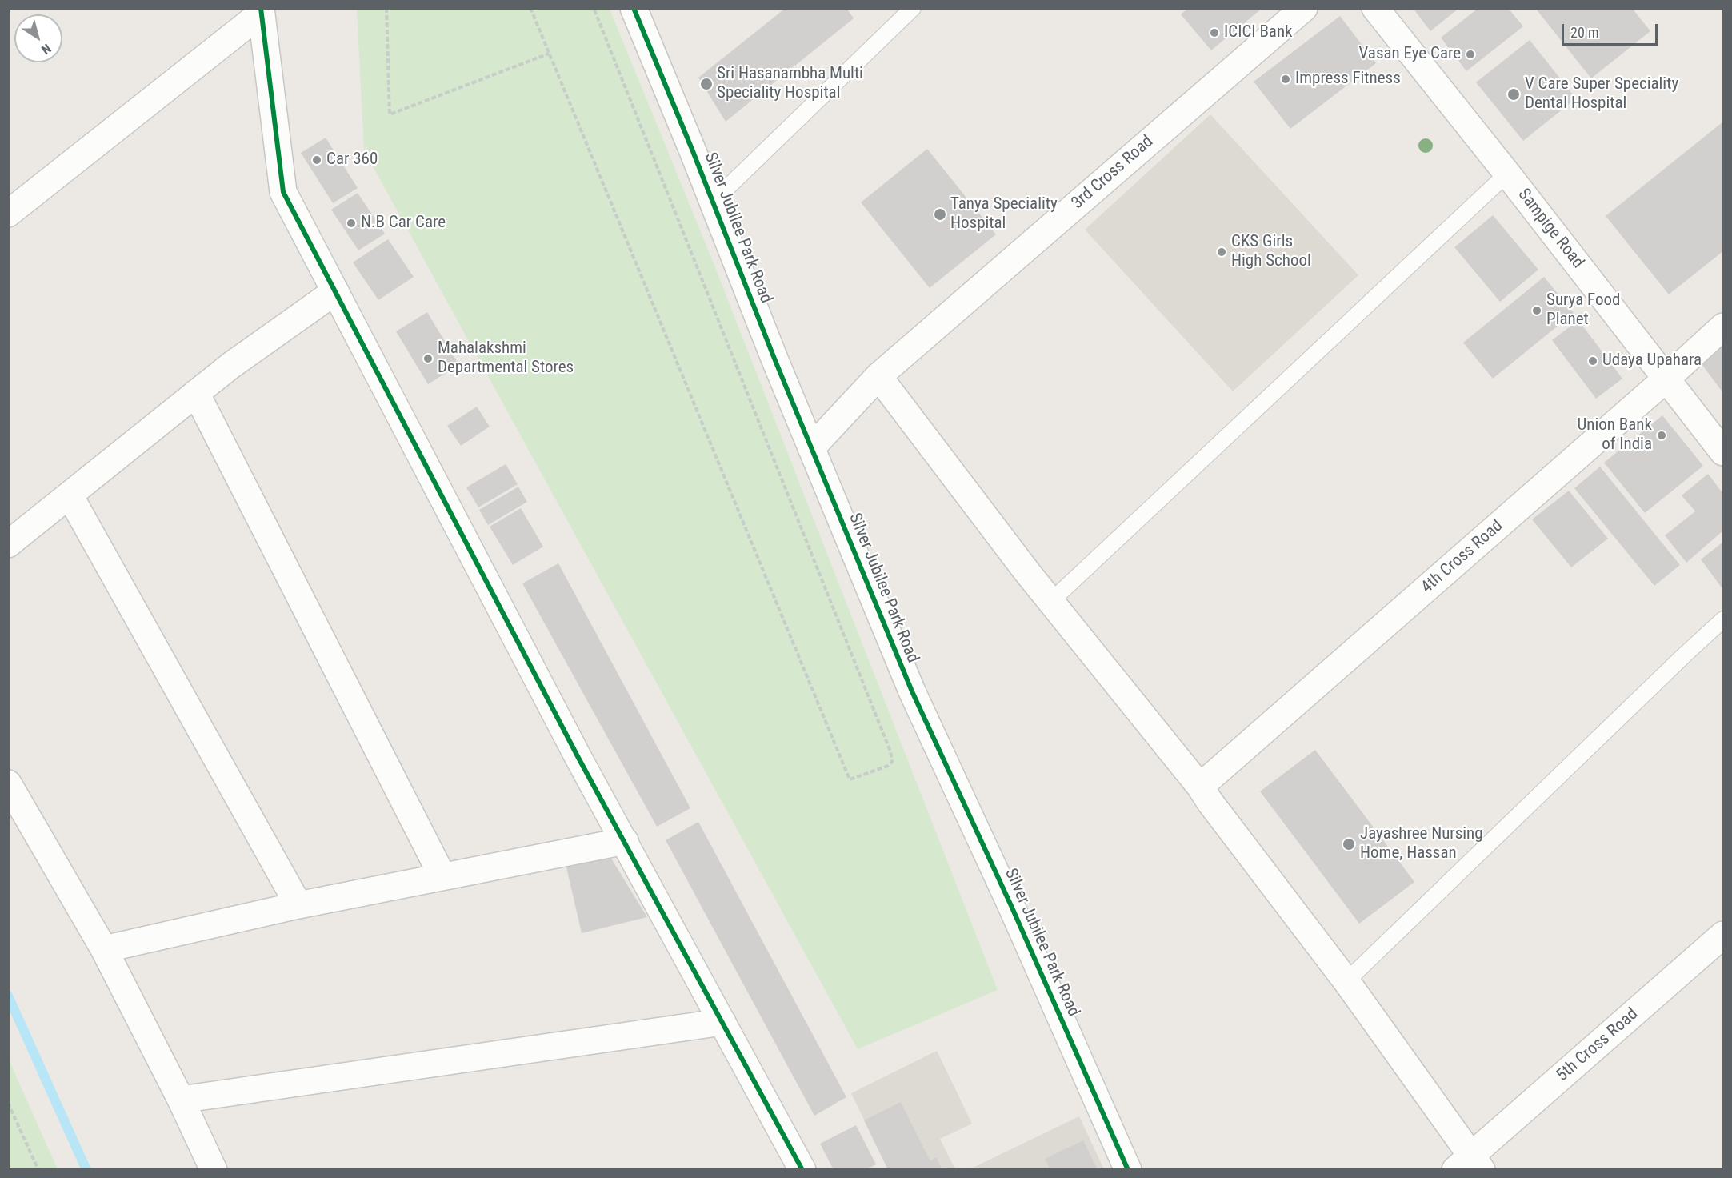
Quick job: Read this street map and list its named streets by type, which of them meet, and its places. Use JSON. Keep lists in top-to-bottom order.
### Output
{
  "streets": {
    "street": [
      "3rd Cross Road",
      "Silver Jubilee Park Road",
      "Sampige Road",
      "4th Cross Road",
      "5th Cross Road"
    ]
  },
  "crossings": [
    ["3rd Cross Road", "Silver Jubilee Park Road"],
    ["Sampige Road", "4th Cross Road"]
  ],
  "places": [
    "ICICI Bank",
    "Vasan Eye Care",
    "Impress Fitness",
    "Sri Hasanambha Multi Speciality Hospital",
    "V Care Super Speciality Dental Hospital",
    "Car 360",
    "Tanya Speciality Hospital",
    "N.B Car Care",
    "CKS Girls High School",
    "Surya Food Planet",
    "Mahalakshmi Departmental Stores",
    "Udaya Upahara",
    "Union Bank of India",
    "Jayashree Nursing Home, Hassan"
  ],
  "scale_bar": "20 m",
  "north": "bottom right"
}
